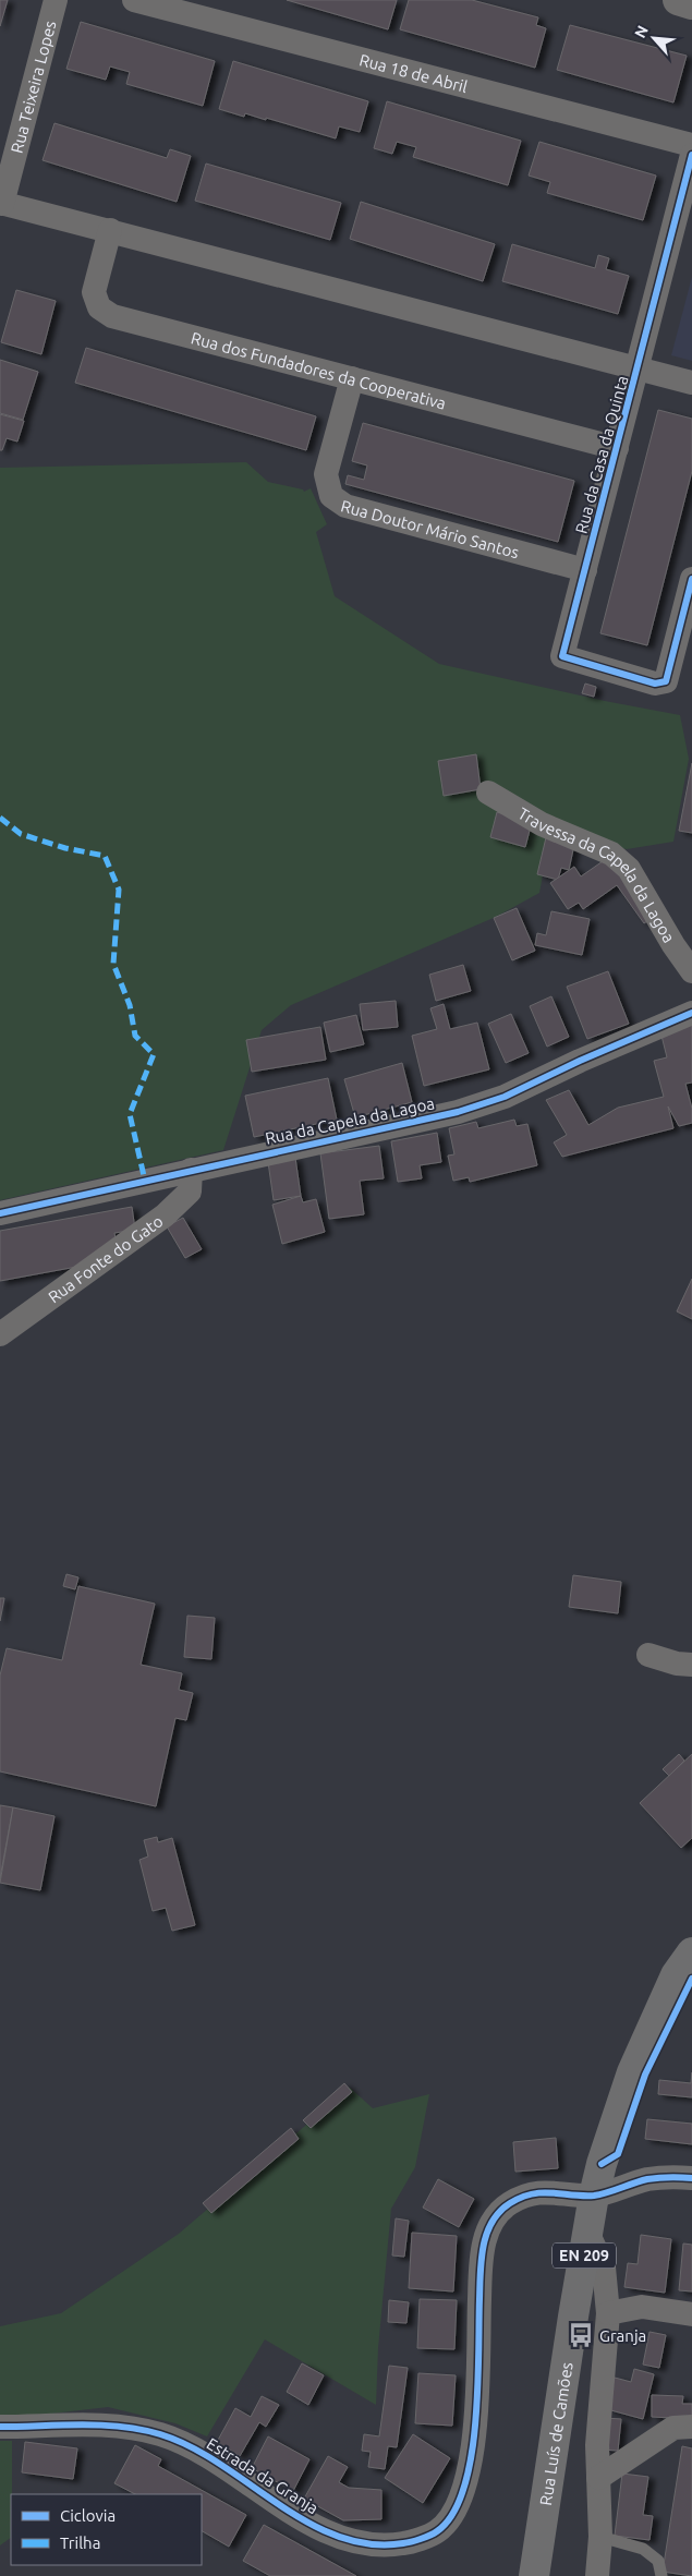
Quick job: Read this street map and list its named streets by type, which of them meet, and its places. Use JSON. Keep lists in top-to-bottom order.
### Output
{
  "streets": {
    "main road": ["EN 209", "Rua Luís de Camões"],
    "street": [
      "Rua 18 de Abril",
      "Rua Teixeira Lopes",
      "Rua dos Fundadores da Cooperativa",
      "Rua da Casa da Quinta",
      "Rua Doutor Mário Santos",
      "Travessa da Capela da Lagoa",
      "Rua da Capela da Lagoa",
      "Rua Fonte do Gato",
      "Estrada da Granja"
    ]
  },
  "crossings": [
    ["Rua dos Fundadores da Cooperativa", "Rua da Casa da Quinta"],
    ["Rua dos Fundadores da Cooperativa", "Rua Doutor Mário Santos"],
    ["Rua da Casa da Quinta", "Rua Doutor Mário Santos"],
    ["Rua da Capela da Lagoa", "Rua Fonte do Gato"],
    ["Rua Luís de Camões", "Estrada da Granja"]
  ],
  "places": {
    "bus stop": ["Granja"]
  },
  "legend": ["Ciclovia", "Trilha"],
  "north": "top left"
}
